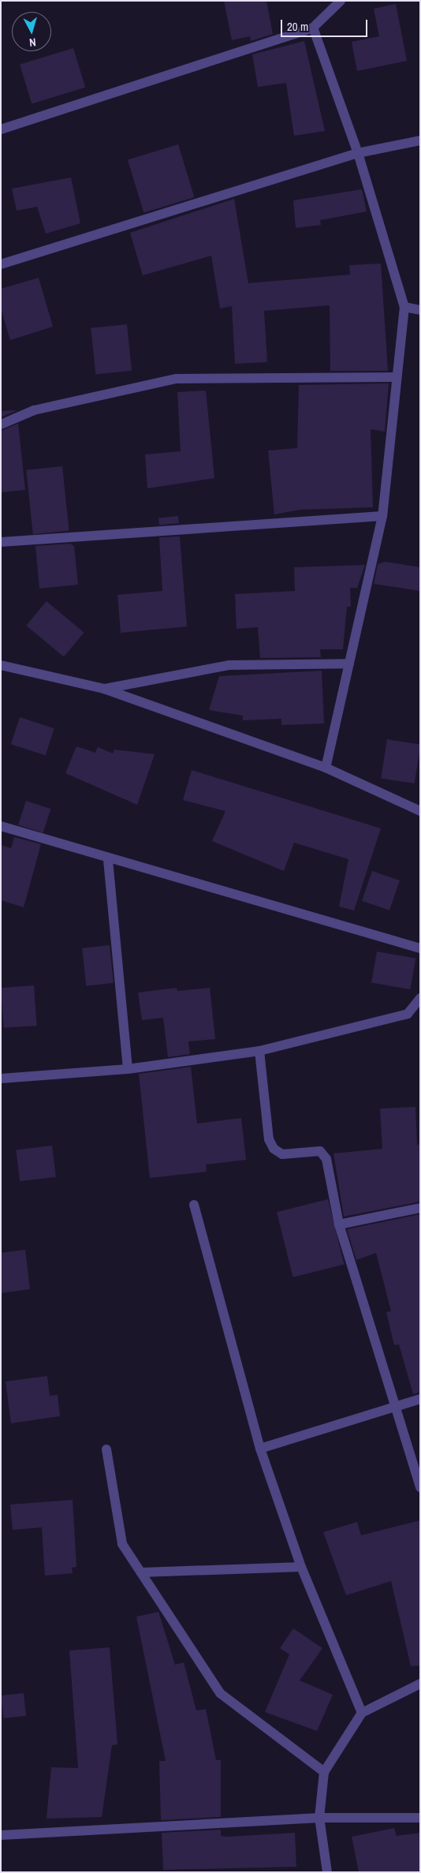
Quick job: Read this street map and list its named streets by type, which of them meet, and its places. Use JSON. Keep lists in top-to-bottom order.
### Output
{
  "scale_bar": "20 m",
  "north": "bottom"
}
